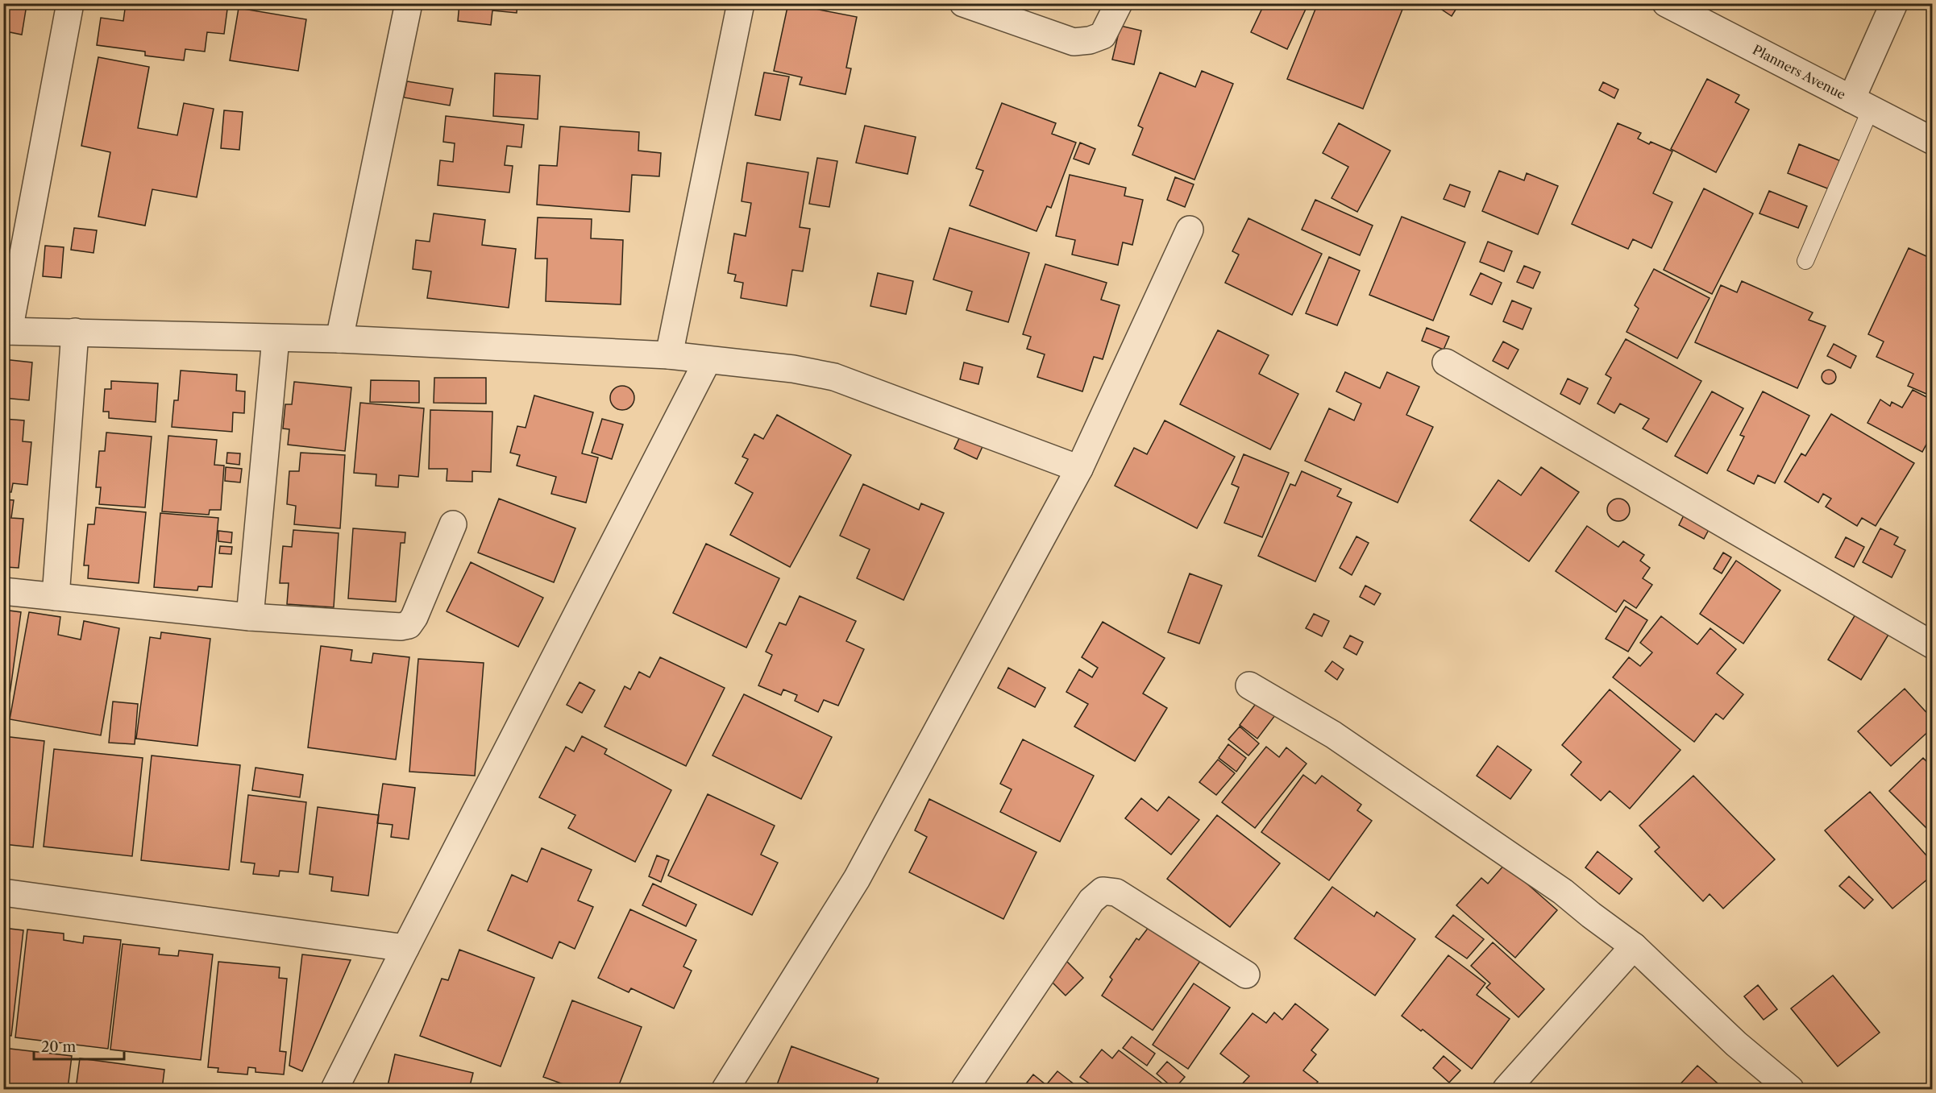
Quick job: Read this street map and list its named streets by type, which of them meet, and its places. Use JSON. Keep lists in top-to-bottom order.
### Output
{
  "streets": {
    "street": ["Planners Avenue"]
  },
  "scale_bar": "20 m"
}
